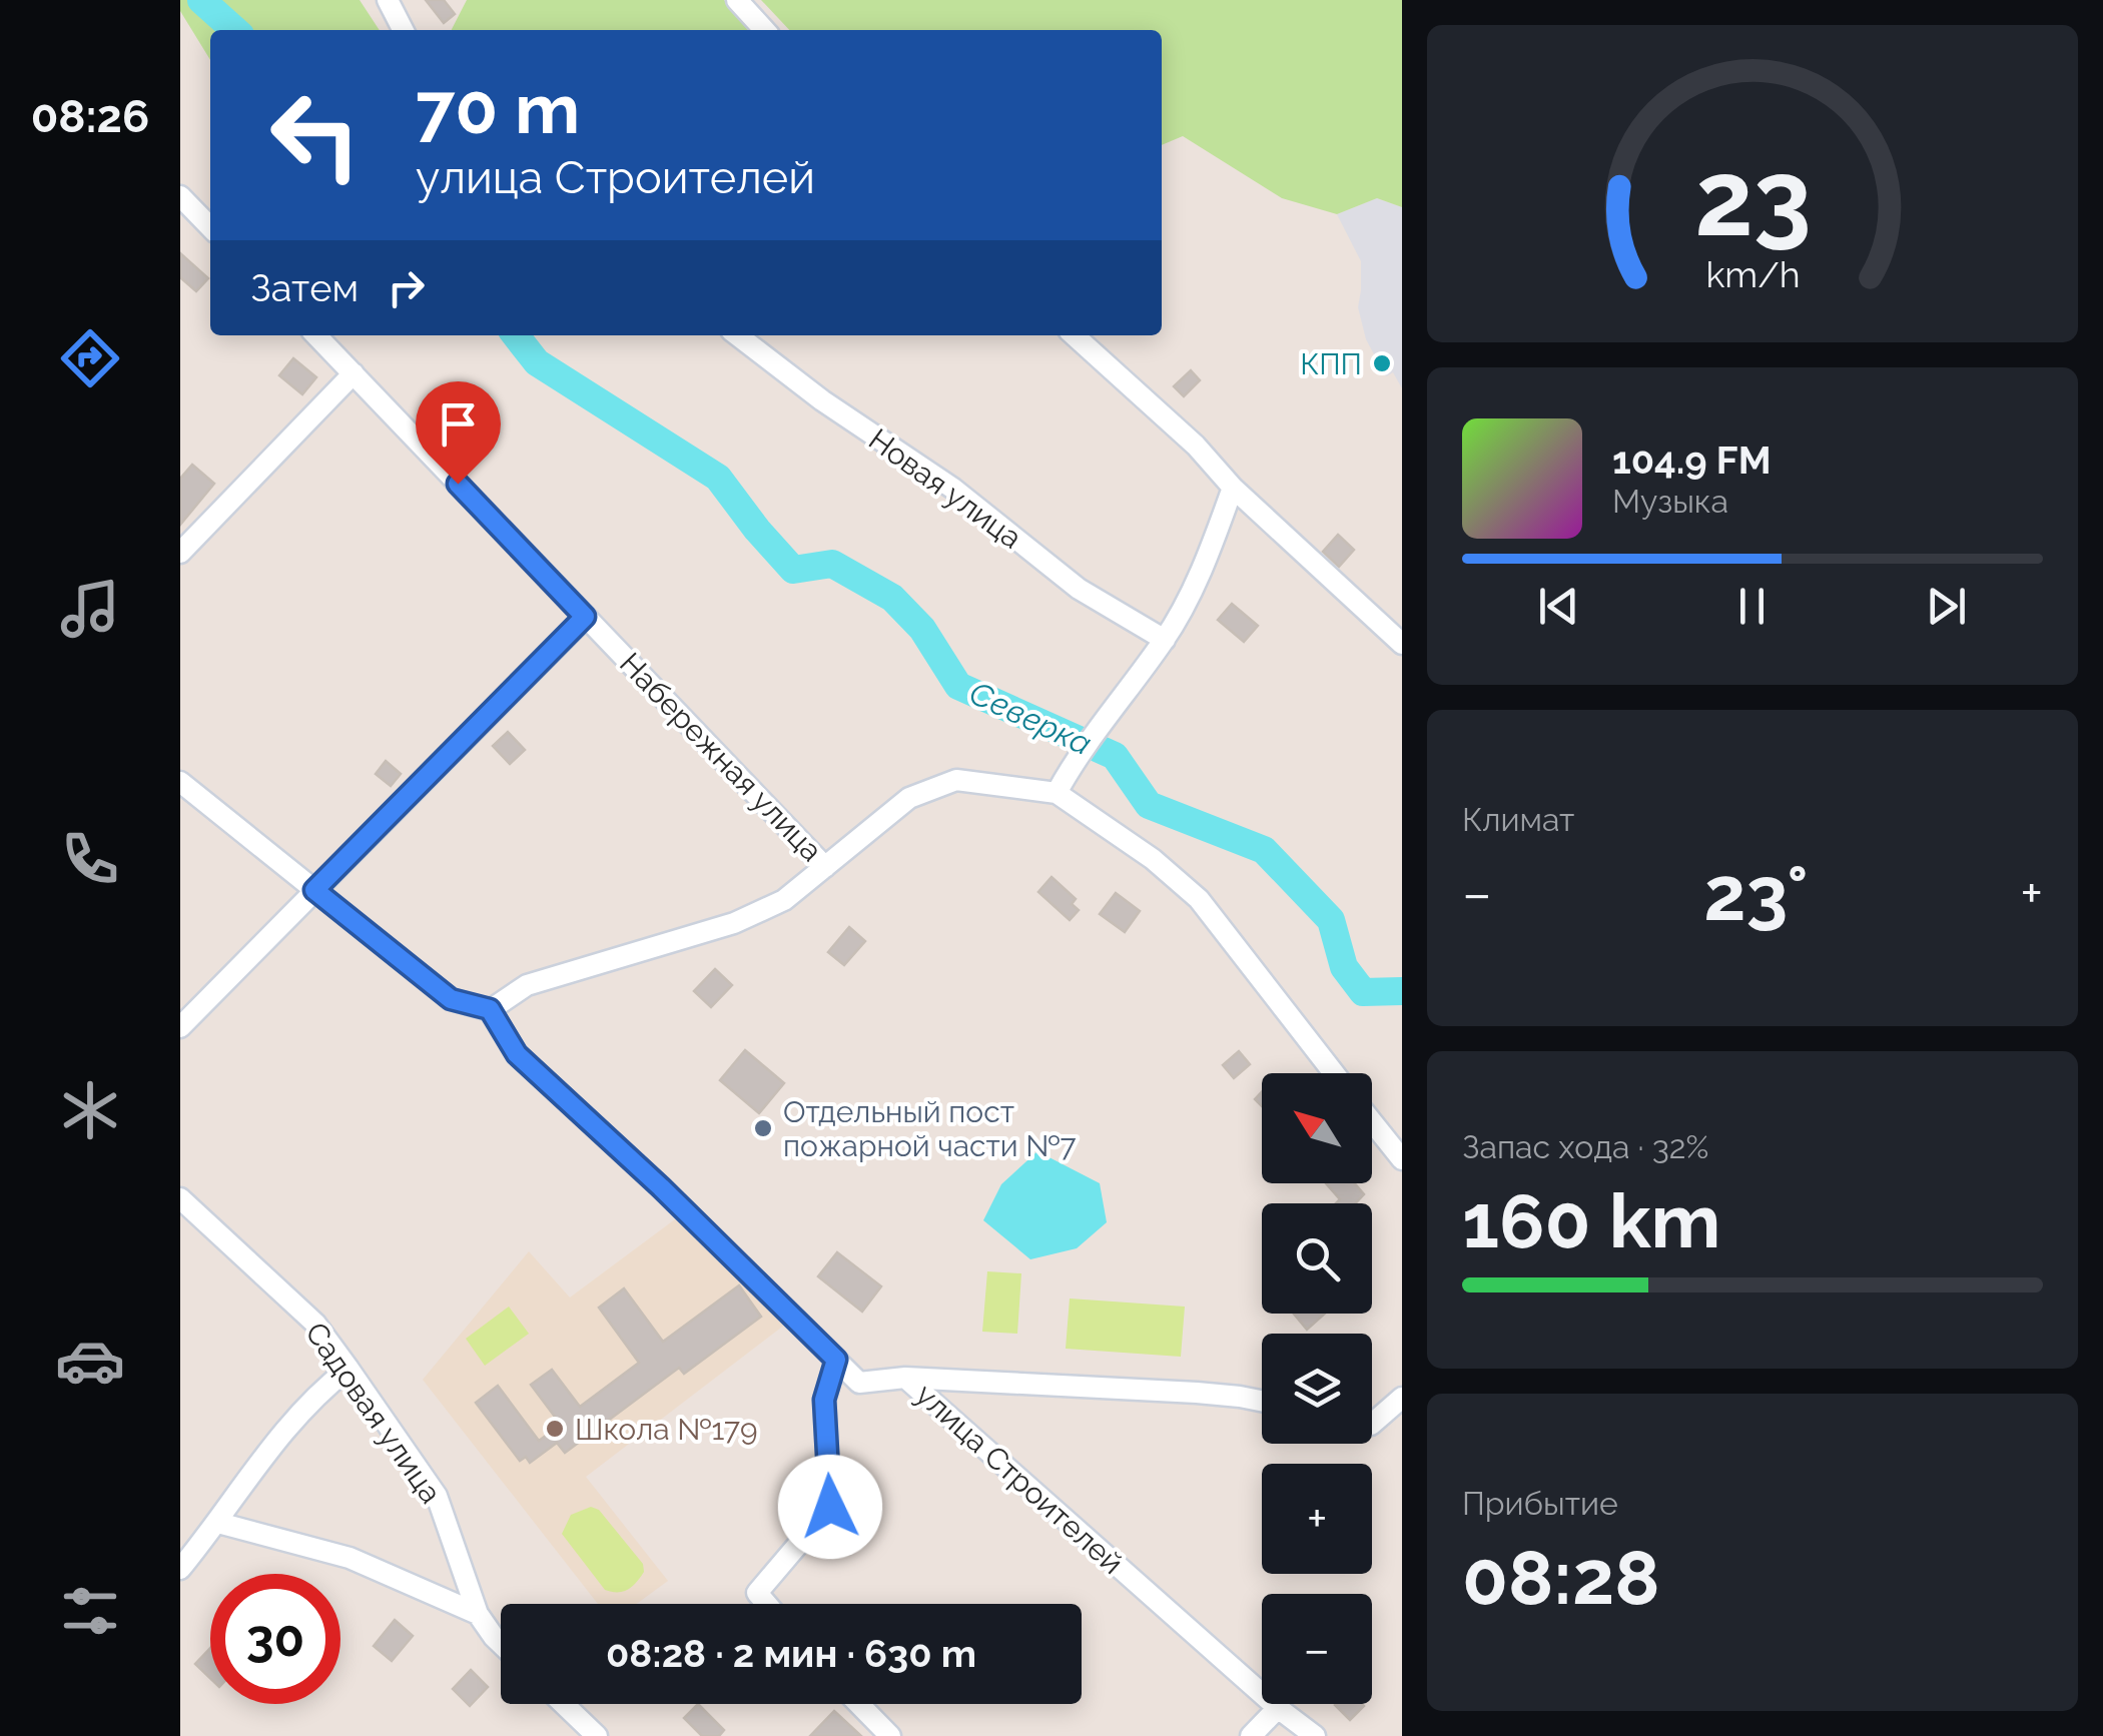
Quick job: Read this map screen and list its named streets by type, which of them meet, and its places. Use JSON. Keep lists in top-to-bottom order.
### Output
{
  "streets": {
    "street": [
      "Новая улица",
      "Набережная улица",
      "Садовая улица",
      "улица Строителей"
    ]
  },
  "water": ["Северка"],
  "places": ["КПП", "Отдельный пост пожарной части №7", "Школа №179"],
  "north": "top left",
  "page": {
    "tabs": "08:26",
    "turn": ["70 m", "улица Строителей"],
    "then": "Затем",
    "song": ["104.9 FM", "Музыка"],
    "tile": [
      "Климат",
      ["Запас хода · 32%", "160 km"],
      ["Прибытие", "08:28"]
    ],
    "heat": ["−", "23°", "+"],
    "map_buttons": ["+", "−"],
    "limit": "30",
    "trip": "08:28 · 2 мин · 630 m",
    "gauge": ["23", "km/h"]
  }
}
